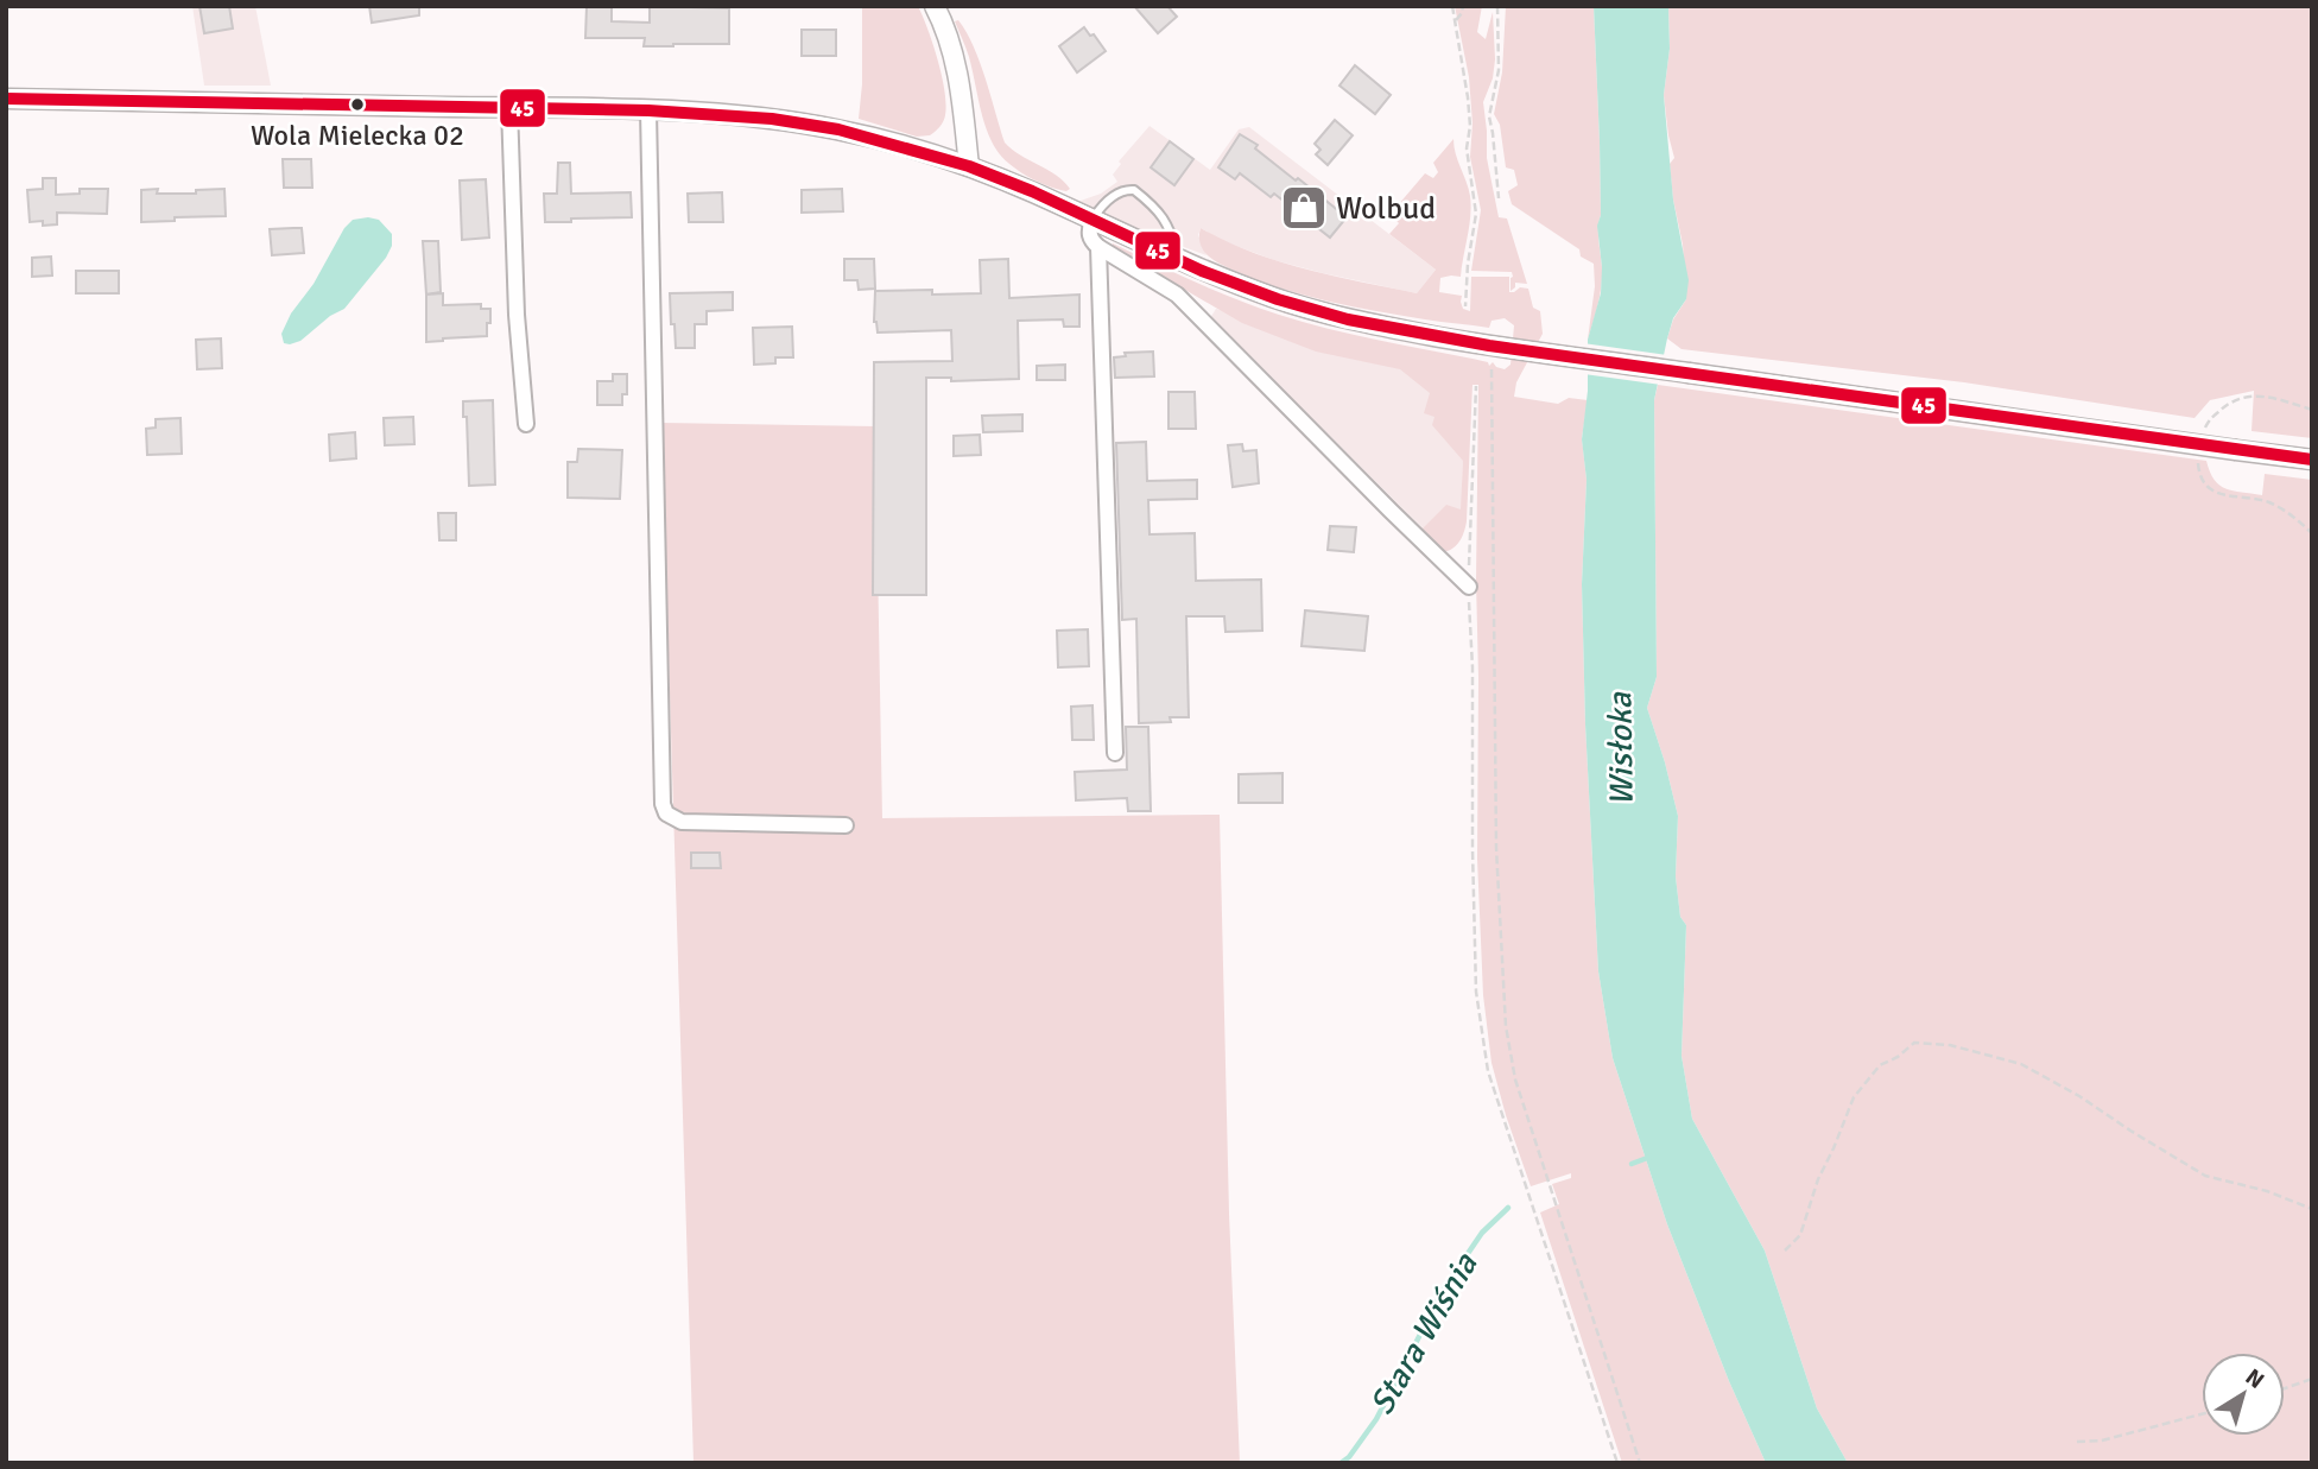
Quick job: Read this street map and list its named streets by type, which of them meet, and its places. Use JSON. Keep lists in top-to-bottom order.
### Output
{
  "water": ["Wisłoka", "Stara Wiśnia"],
  "places": {
    "other": ["Wola Mielecka 02"],
    "shop": ["Wolbud"]
  },
  "lines": ["transit line 45"],
  "north": "top right"
}
